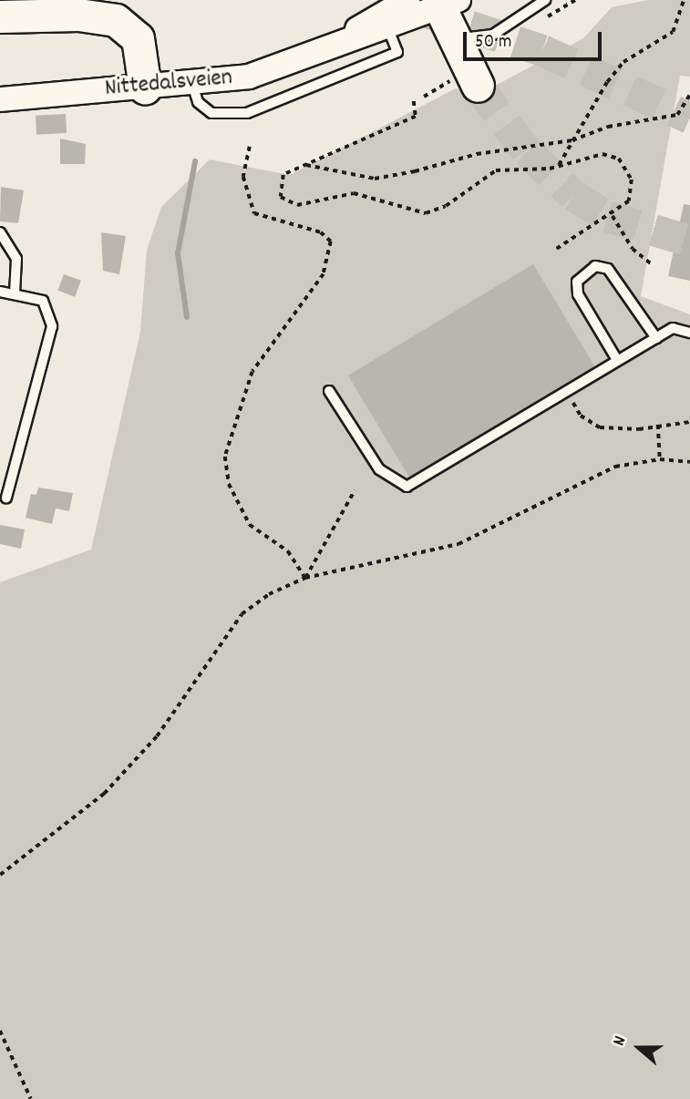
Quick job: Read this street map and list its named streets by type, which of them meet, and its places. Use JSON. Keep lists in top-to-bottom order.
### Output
{
  "streets": {
    "main road": ["Nittedalsveien"]
  },
  "scale_bar": "50 m",
  "north": "left"
}
